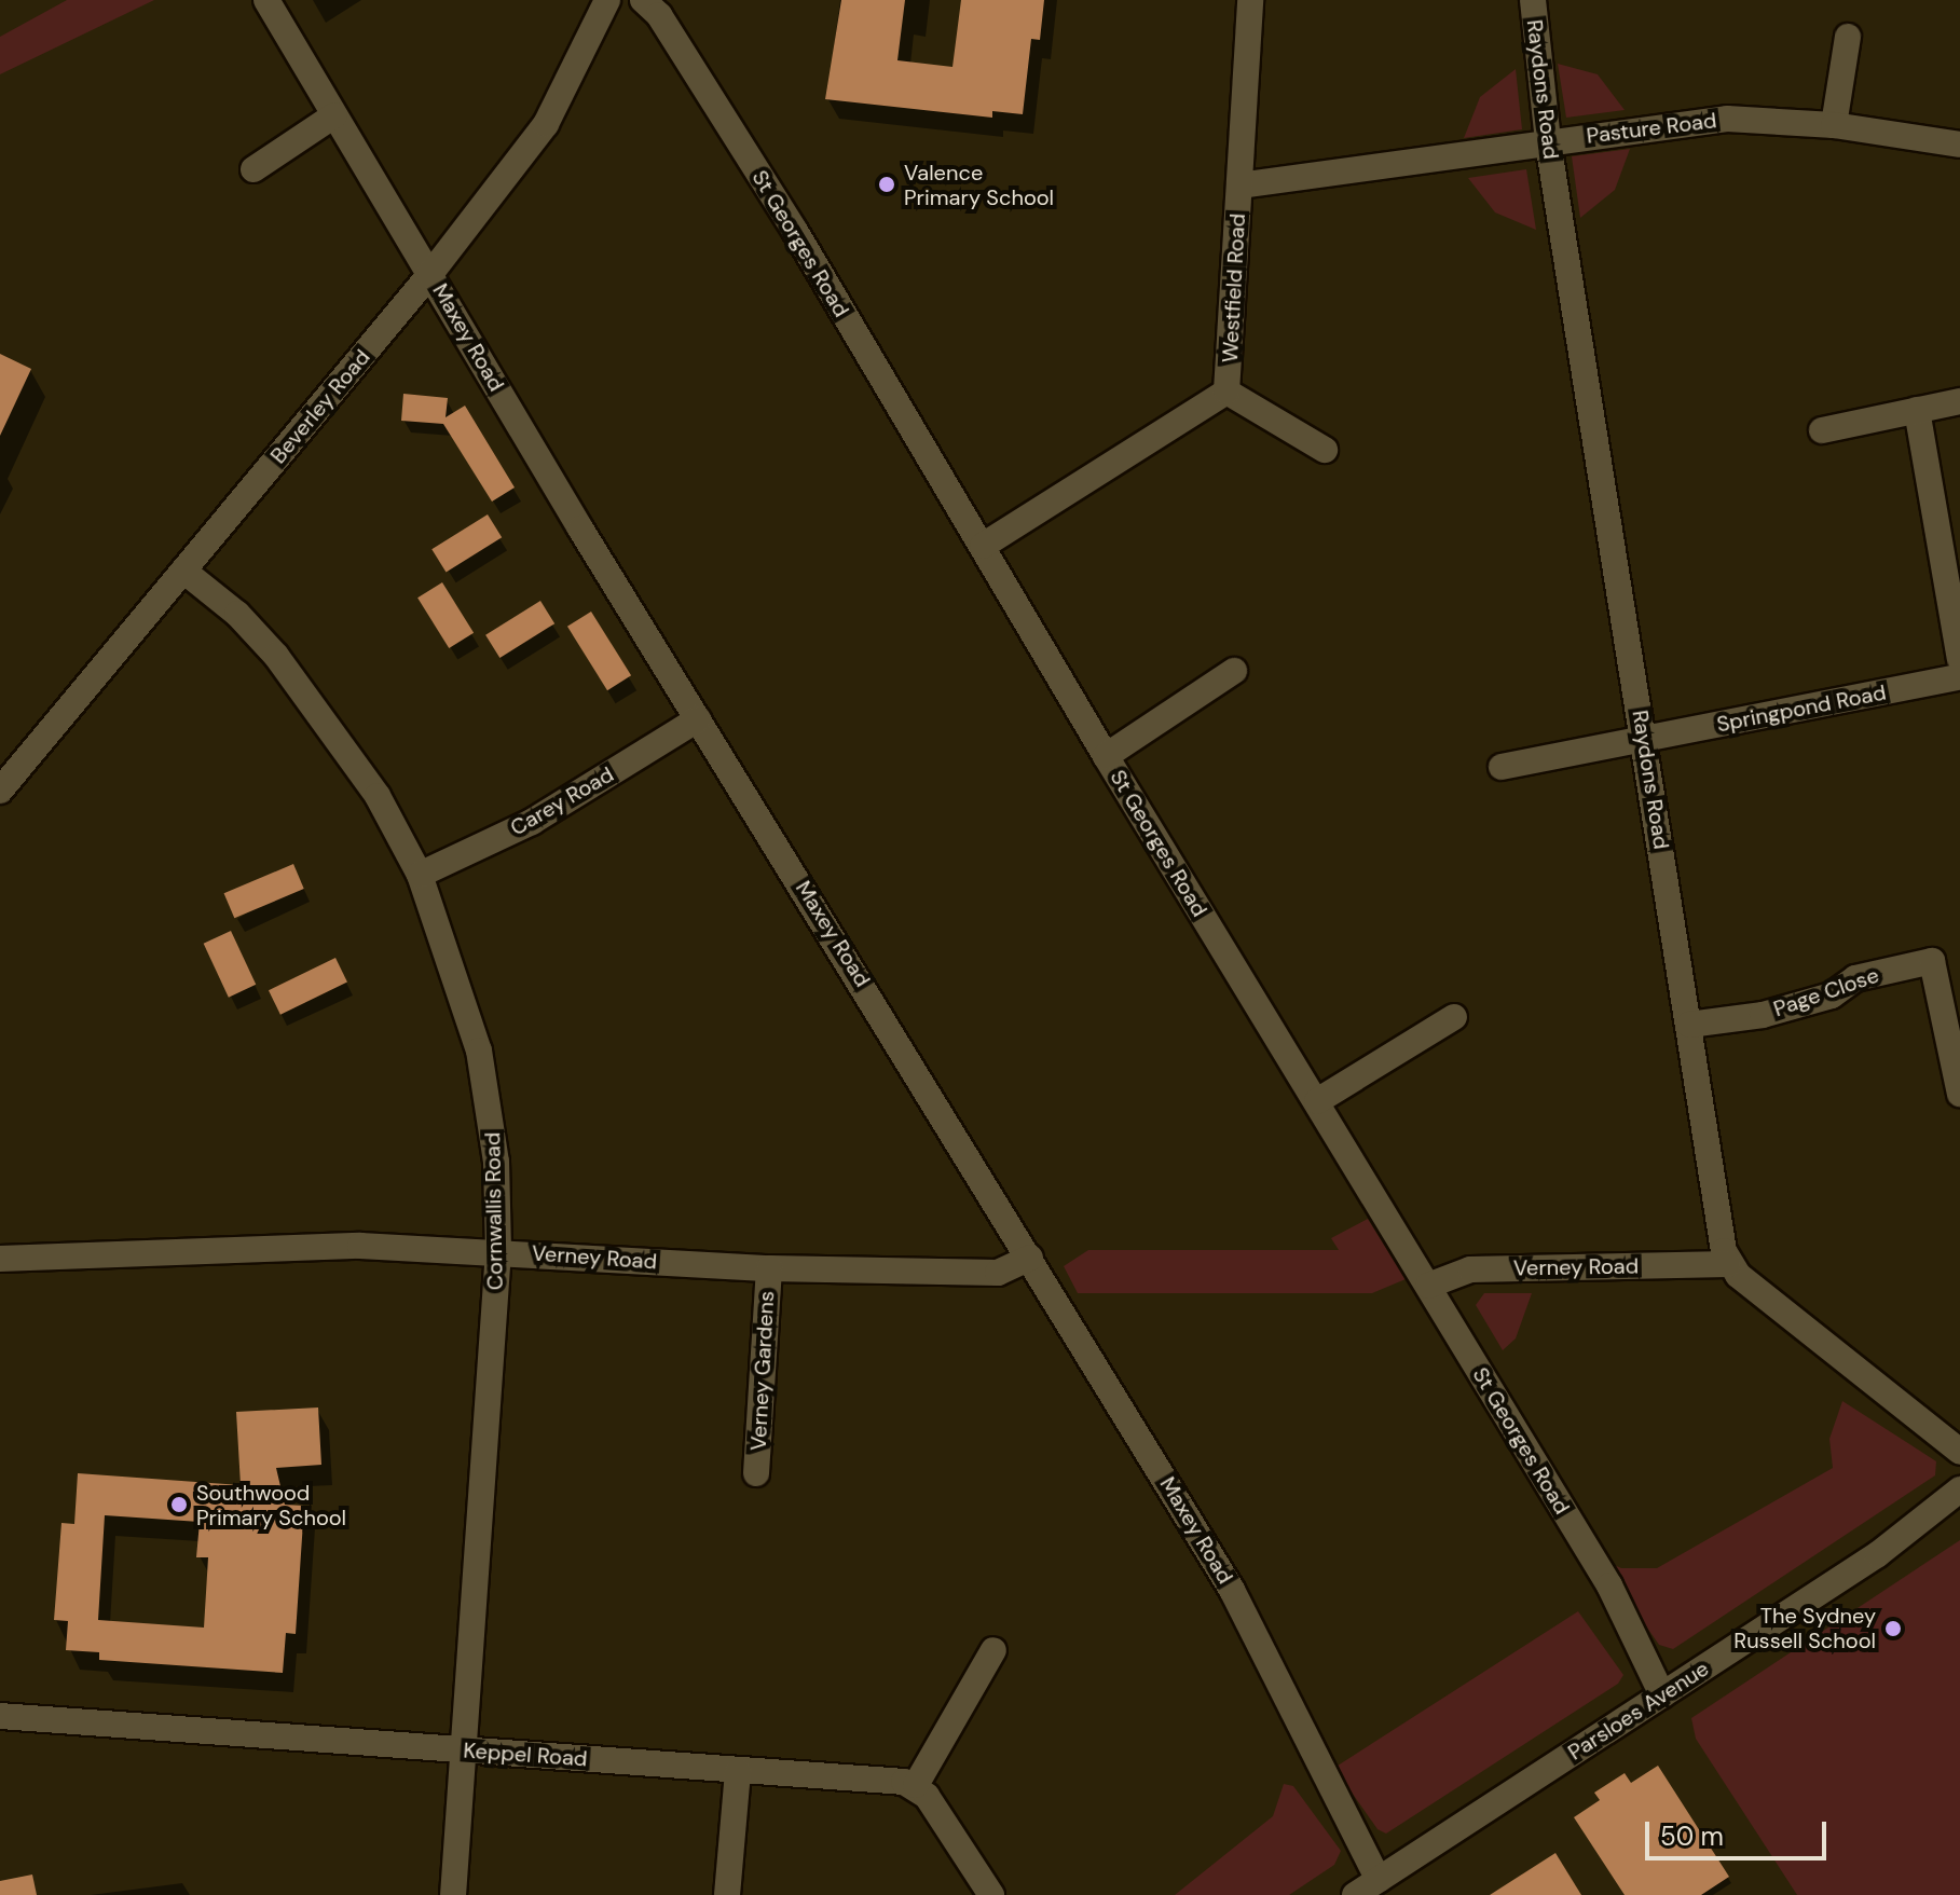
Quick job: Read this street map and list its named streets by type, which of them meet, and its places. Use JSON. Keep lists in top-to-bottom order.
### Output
{
  "streets": {
    "street": [
      "Raydons Road",
      "Pasture Road",
      "St Georges Road",
      "Westfield Road",
      "Maxey Road",
      "Beverley Road",
      "Springpond Road",
      "Carey Road",
      "Page Close",
      "Cornwallis Road",
      "Verney Road",
      "Verney Gardens",
      "Parsloes Avenue",
      "Keppel Road"
    ]
  },
  "crossings": [
    ["Raydons Road", "Pasture Road"],
    ["Raydons Road", "Springpond Road"],
    ["Raydons Road", "Page Close"],
    ["Raydons Road", "Verney Road"],
    ["Pasture Road", "Westfield Road"],
    ["St Georges Road", "Westfield Road"],
    ["St Georges Road", "Verney Road"],
    ["St Georges Road", "Parsloes Avenue"],
    ["Maxey Road", "Beverley Road"],
    ["Maxey Road", "Carey Road"],
    ["Maxey Road", "Verney Road"],
    ["Maxey Road", "Parsloes Avenue"],
    ["Beverley Road", "Cornwallis Road"],
    ["Carey Road", "Cornwallis Road"],
    ["Cornwallis Road", "Verney Road"],
    ["Cornwallis Road", "Keppel Road"],
    ["Verney Road", "Verney Gardens"]
  ],
  "places": ["Valence Primary School", "Southwood Primary School", "The Sydney Russell School"],
  "scale_bar": "50 m"
}
